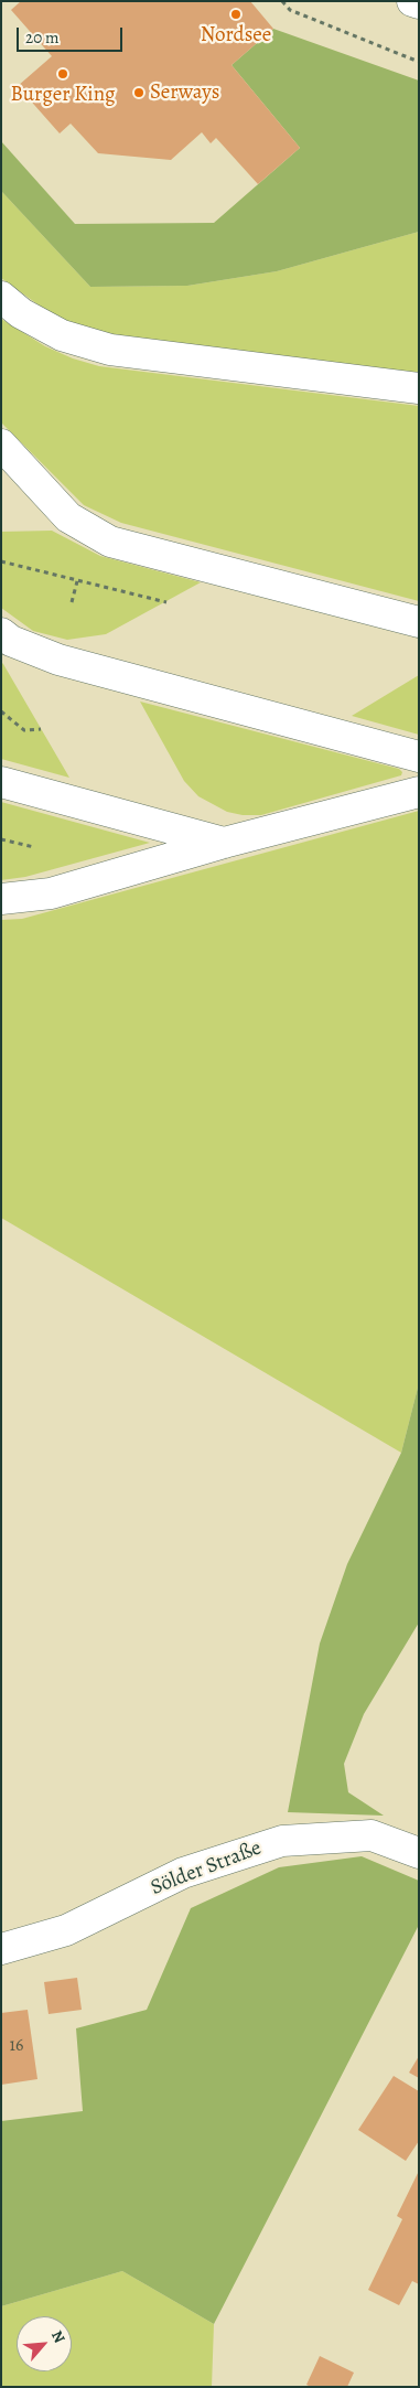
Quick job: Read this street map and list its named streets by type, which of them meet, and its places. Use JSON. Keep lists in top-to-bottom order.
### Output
{
  "streets": {
    "street": ["Sölder Straße"]
  },
  "places": ["Nordsee", "Burger King", "Serways"],
  "house_numbers": ["16"],
  "scale_bar": "20 m",
  "north": "top right"
}
